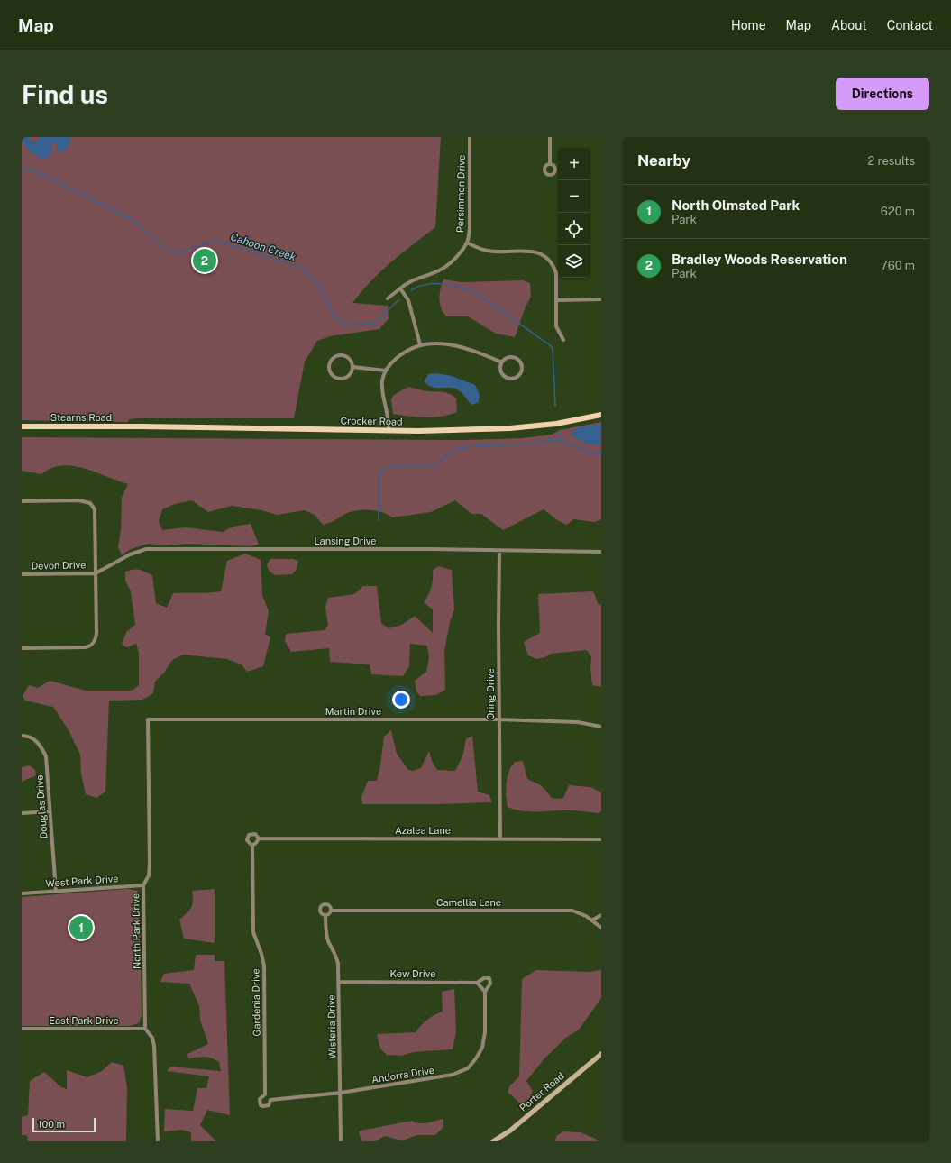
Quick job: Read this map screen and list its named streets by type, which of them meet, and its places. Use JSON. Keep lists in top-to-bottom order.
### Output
{
  "streets": {
    "main road": ["Stearns Road", "Crocker Road", "Porter Road"],
    "street": [
      "Persimmon Drive",
      "Lansing Drive",
      "Devon Drive",
      "Oring Drive",
      "Martin Drive",
      "Douglas Drive",
      "Azalea Lane",
      "West Park Drive",
      "Camellia Lane",
      "North Park Drive",
      "Kew Drive",
      "Gardenia Drive",
      "East Park Drive",
      "Wisteria Drive",
      "Andorra Drive"
    ]
  },
  "crossings": [
    ["Stearns Road", "Crocker Road"],
    ["Lansing Drive", "Devon Drive"],
    ["Lansing Drive", "Oring Drive"],
    ["Oring Drive", "Martin Drive"],
    ["Oring Drive", "Azalea Lane"],
    ["Martin Drive", "North Park Drive"],
    ["Douglas Drive", "West Park Drive"],
    ["Azalea Lane", "Gardenia Drive"],
    ["West Park Drive", "North Park Drive"],
    ["Camellia Lane", "Wisteria Drive"],
    ["North Park Drive", "East Park Drive"],
    ["Kew Drive", "Wisteria Drive"],
    ["Kew Drive", "Andorra Drive"],
    ["Gardenia Drive", "Andorra Drive"],
    ["Wisteria Drive", "Andorra Drive"]
  ],
  "water": ["Cahoon Creek"],
  "scale_bar": "100 m",
  "page": {
    "header": "Map",
    "nav": [
      "Home",
      "Map",
      "About",
      "Contact"
    ],
    "buttons": "Directions",
    "title": "Find us",
    "heading": ["Nearby", "2 results"],
    "map_buttons": ["+", "−"],
    "list": [
      {
        "mark": "1",
        "name": "North Olmsted Park",
        "note": "Park",
        "value": "620 m"
      },
      {
        "mark": "2",
        "name": "Bradley Woods Reservation",
        "note": "Park",
        "value": "760 m"
      }
    ],
    "pins": ["2", "1"],
    "scale": "100 m"
  }
}
